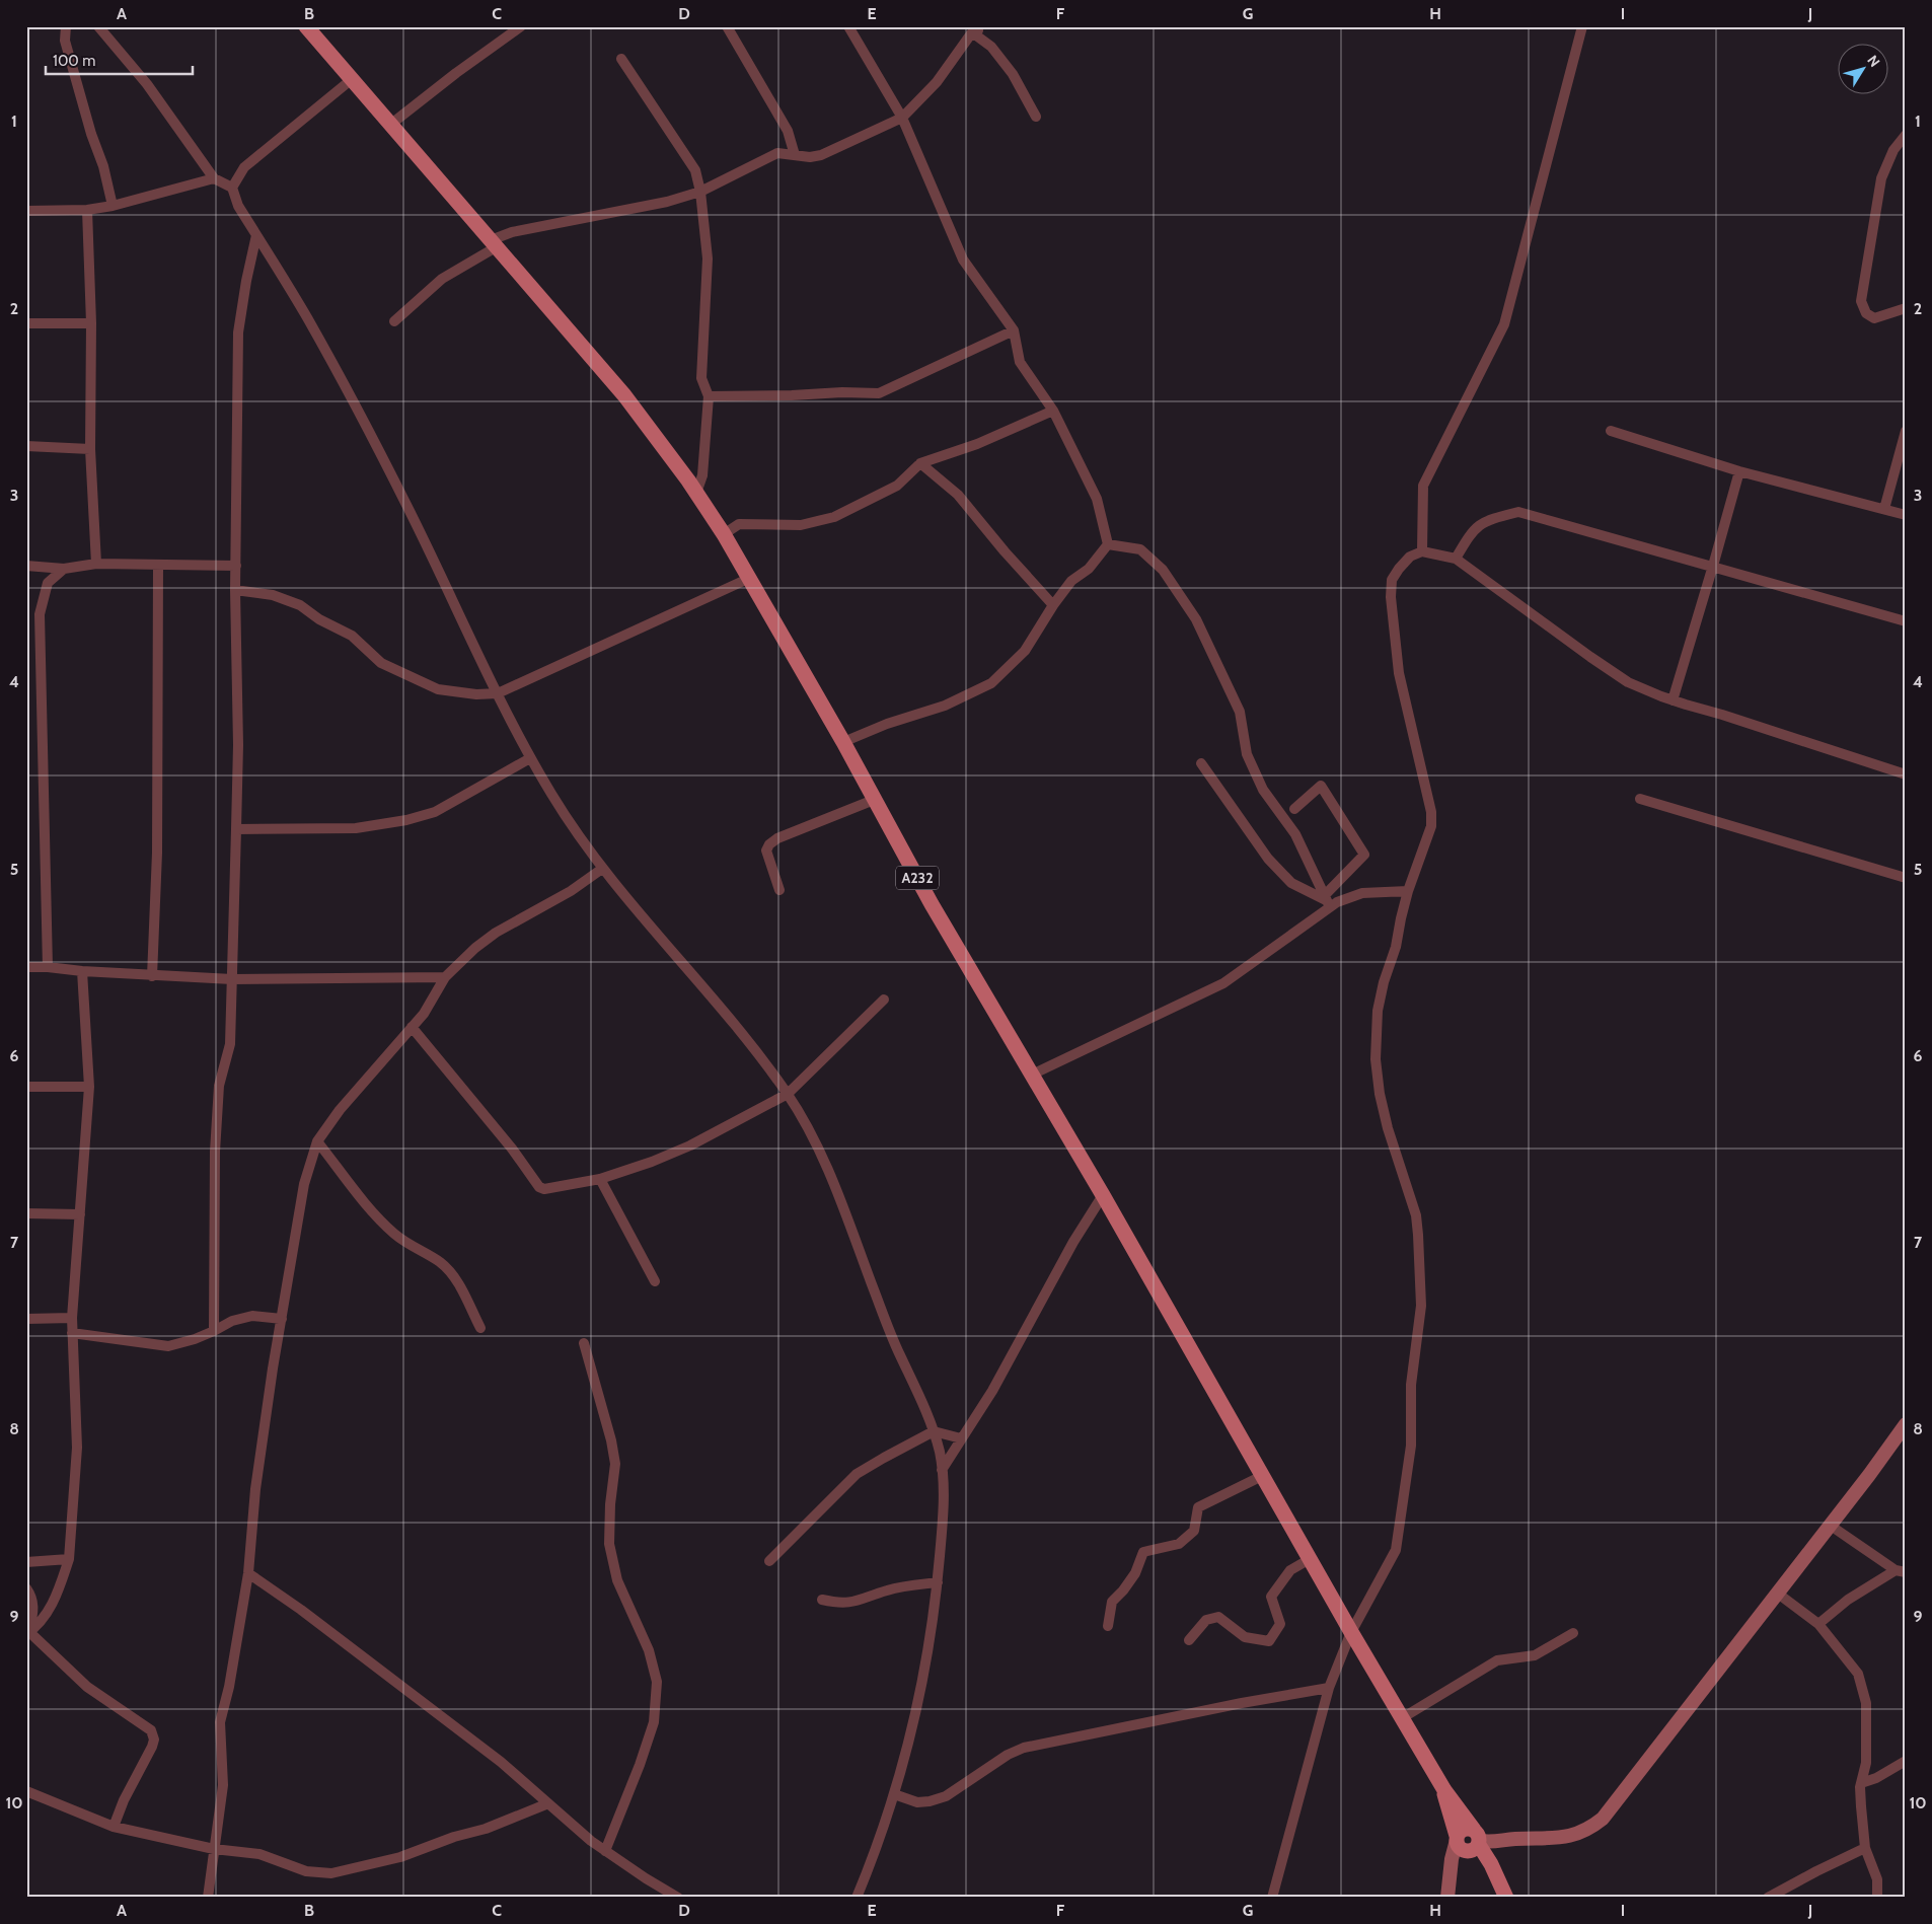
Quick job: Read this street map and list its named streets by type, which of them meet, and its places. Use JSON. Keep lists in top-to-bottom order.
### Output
{
  "streets": {
    "main road": ["A232"]
  },
  "scale_bar": "100 m",
  "north": "top right",
  "grid": {
    "columns": [
      "A",
      "B",
      "C",
      "D",
      "E",
      "F",
      "G",
      "H",
      "I",
      "J"
    ],
    "rows": [
      "1",
      "2",
      "3",
      "4",
      "5",
      "6",
      "7",
      "8",
      "9",
      "10"
    ]
  }
}
